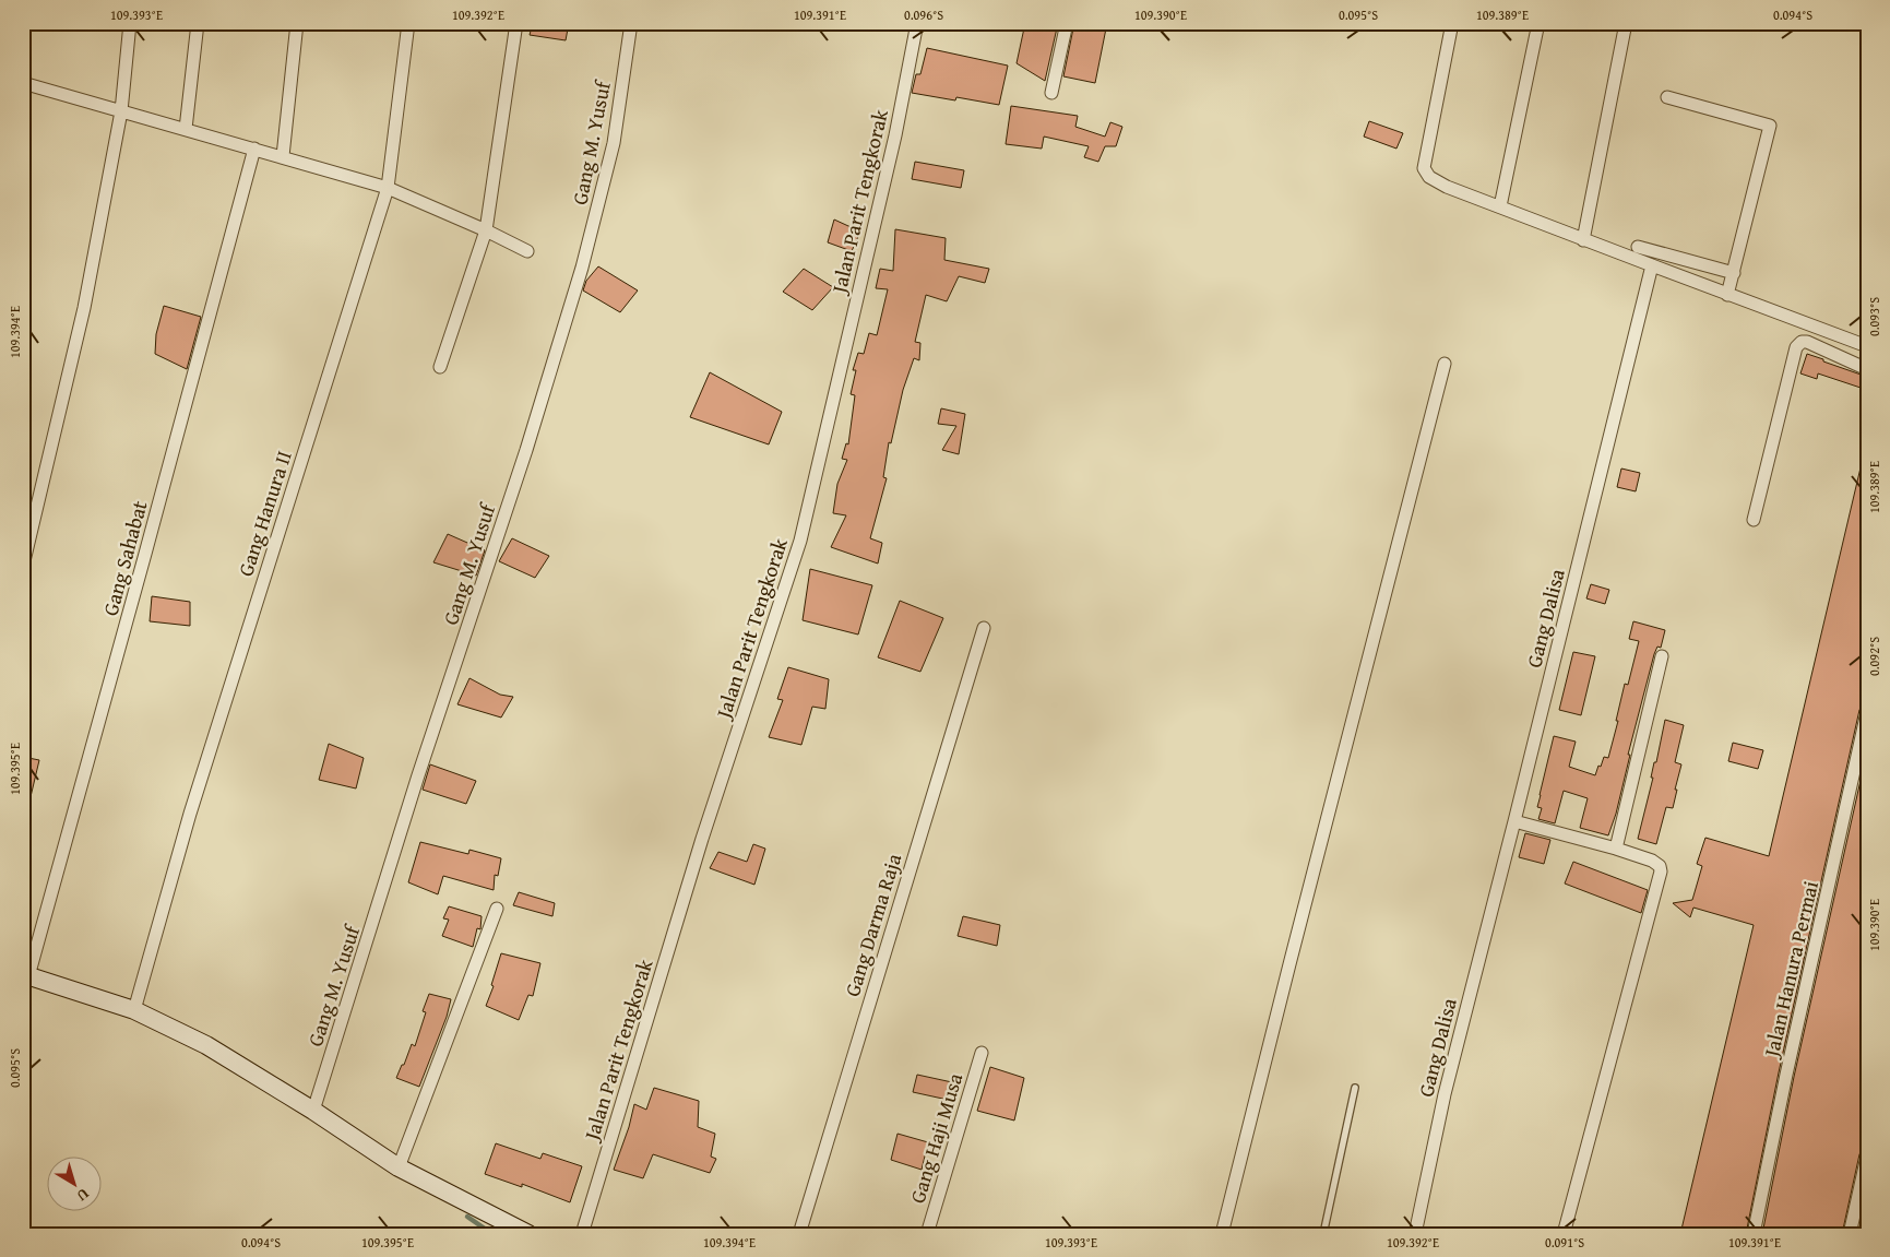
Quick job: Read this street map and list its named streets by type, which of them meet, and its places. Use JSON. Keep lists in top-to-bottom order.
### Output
{
  "streets": {
    "street": [
      "Gang M. Yusuf",
      "Jalan Parit Tengkorak",
      "Gang Hanura II",
      "Gang Sahabat",
      "Gang Dalisa",
      "Gang Darma Raja",
      "Jalan Hanura Permai",
      "Gang Haji Musa"
    ]
  },
  "north": "bottom right",
  "coordinates": [
    "109.393°E",
    "109.392°E",
    "109.391°E",
    "0.096°S",
    "109.390°E",
    "0.095°S",
    "109.389°E",
    "0.094°S",
    "0.093°S",
    "109.394°E",
    "0.092°S",
    "109.395°E",
    "0.091°S"
  ]
}
